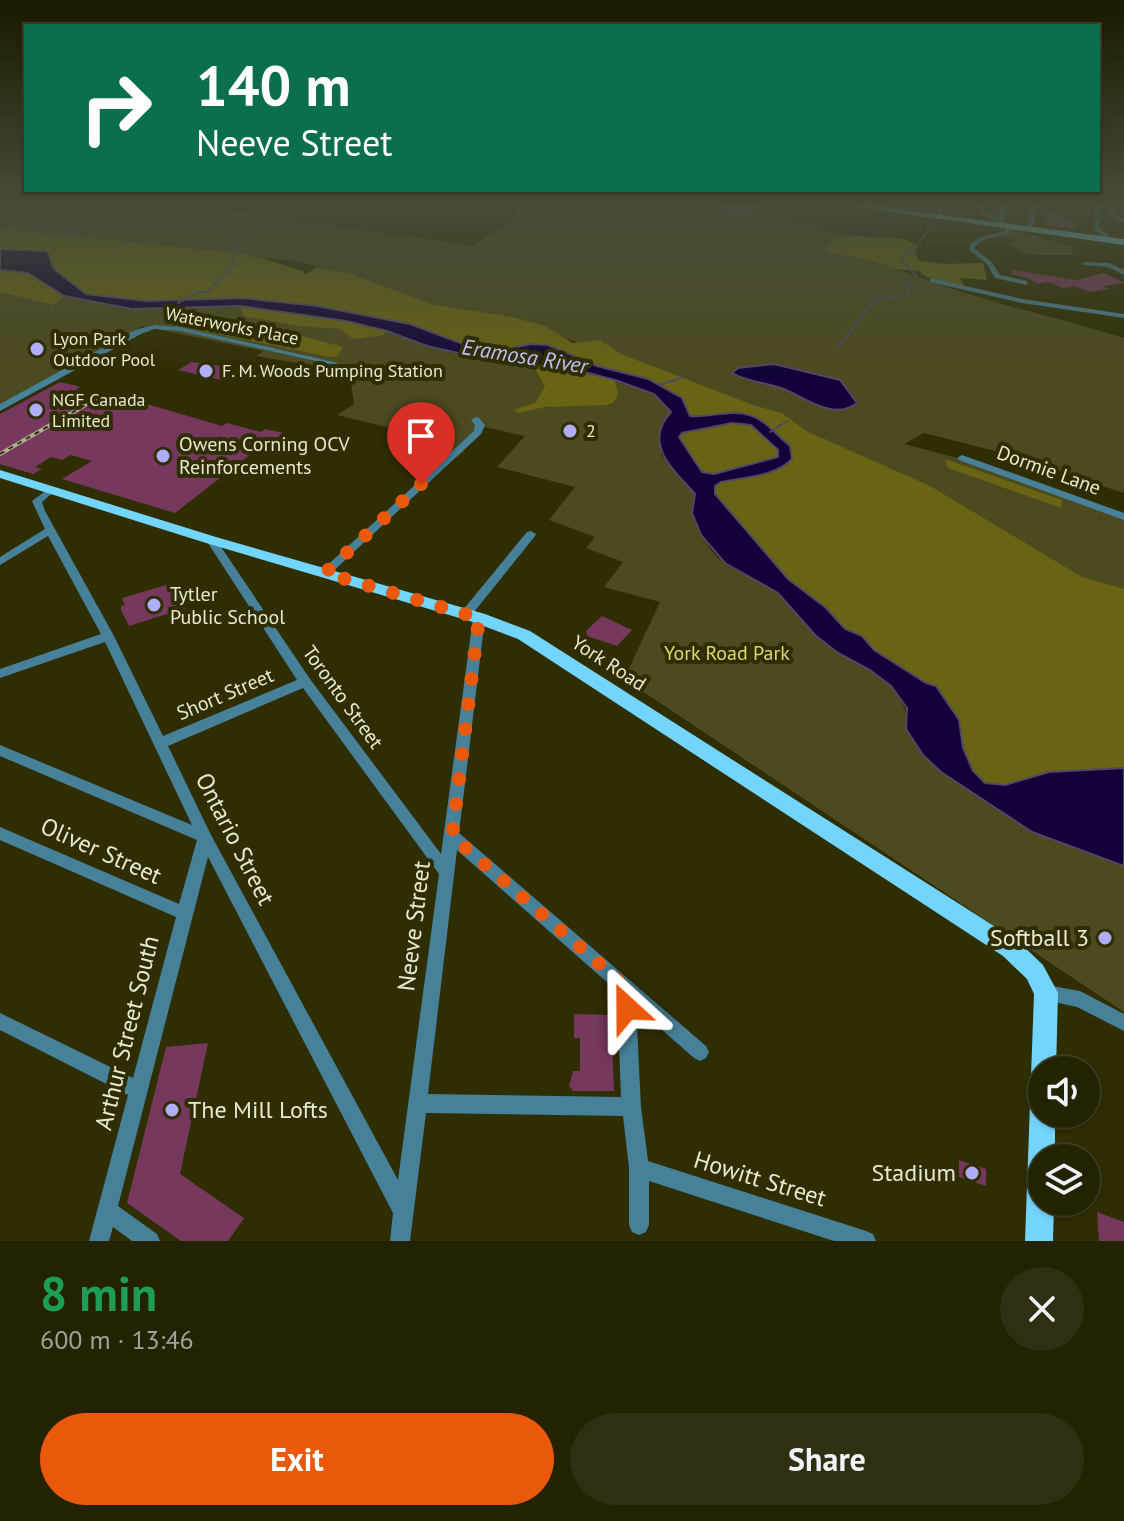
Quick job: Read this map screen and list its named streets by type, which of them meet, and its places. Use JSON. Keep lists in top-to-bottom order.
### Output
{
  "streets": {
    "main road": ["York Road"],
    "street": [
      "Waterworks Place",
      "Dormie Lane",
      "Short Street",
      "Toronto Street",
      "Ontario Street",
      "Oliver Street",
      "Neeve Street",
      "Arthur Street South",
      "Howitt Street"
    ]
  },
  "crossings": [
    ["York Road", "Toronto Street"],
    ["York Road", "Ontario Street"],
    ["York Road", "Neeve Street"],
    ["Short Street", "Toronto Street"],
    ["Short Street", "Ontario Street"],
    ["Toronto Street", "Neeve Street"],
    ["Ontario Street", "Neeve Street"],
    ["Ontario Street", "Arthur Street South"],
    ["Oliver Street", "Arthur Street South"]
  ],
  "water": ["Eramosa River"],
  "parks": ["York Road Park"],
  "places": [
    "Lyon Park Outdoor Pool",
    "F. M. Woods Pumping Station",
    "NGF Canada Limited",
    "2",
    "Owens Corning OCV Reinforcements",
    "Tytler Public School",
    "Softball 3",
    "The Mill Lofts",
    "Stadium"
  ],
  "page": {
    "turn": ["140 m", "Neeve Street"],
    "heading": ["8 min", "600 m · 13:46"],
    "buttons": ["Exit", "Share"]
  }
}
